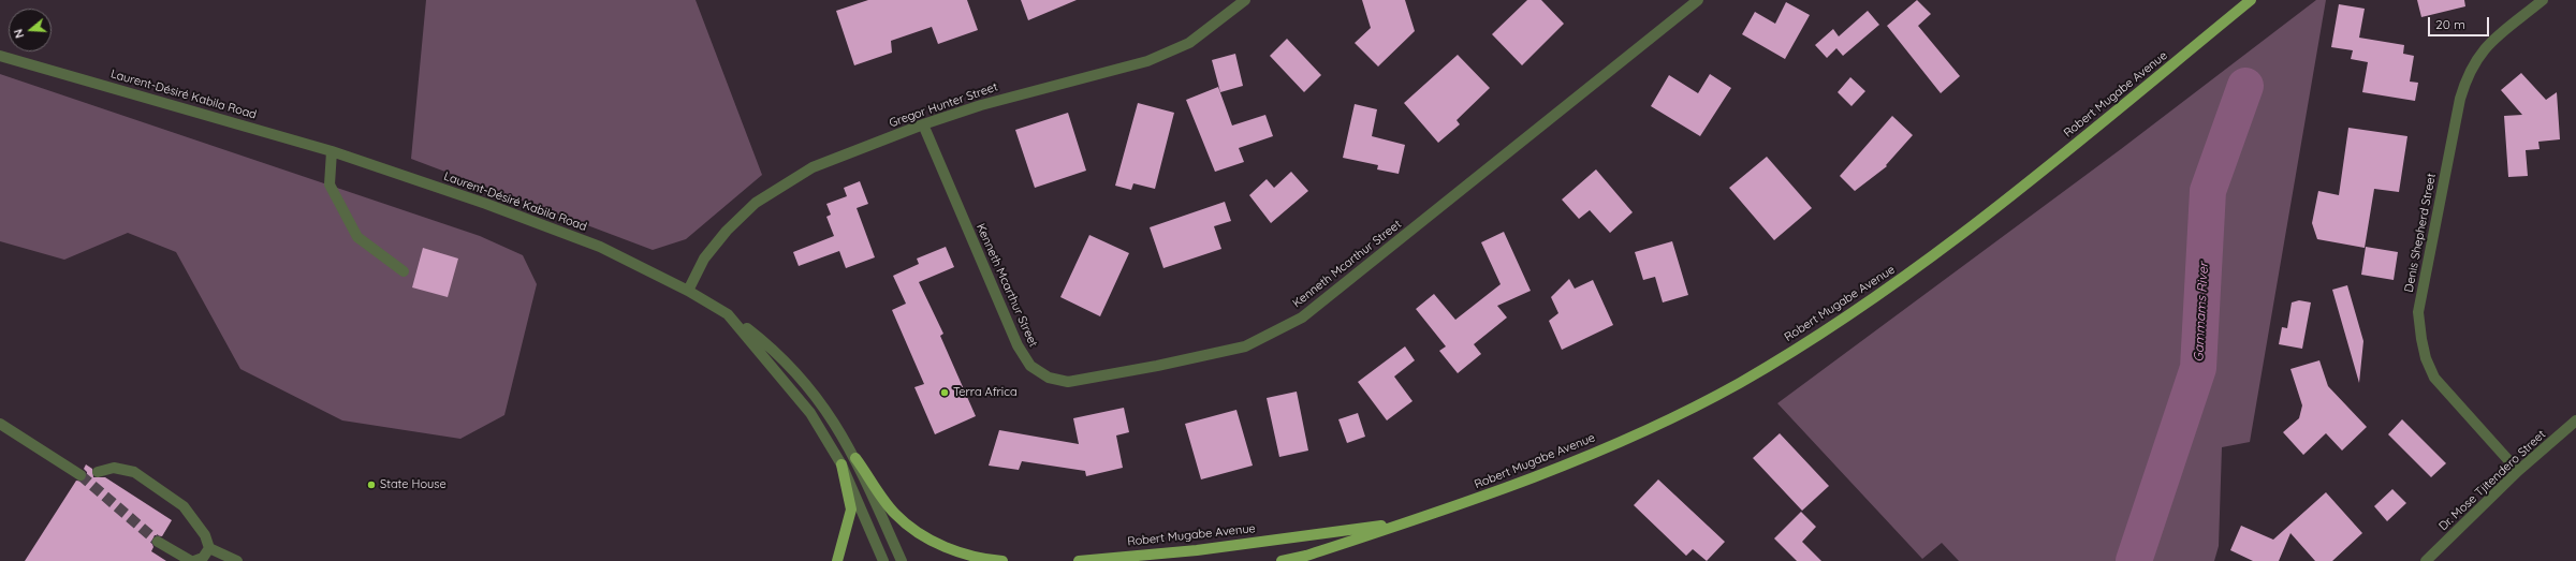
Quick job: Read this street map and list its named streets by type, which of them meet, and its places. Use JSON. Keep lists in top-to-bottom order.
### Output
{
  "streets": {
    "main road": ["Robert Mugabe Avenue"],
    "street": [
      "Laurent-Désiré Kabila Road",
      "Gregor Hunter Street",
      "Denis Shepherd Street",
      "Kenneth Mcarthur Street",
      "Dr. Mose Tjitendero Street"
    ]
  },
  "crossings": [
    ["Laurent-Désiré Kabila Road", "Gregor Hunter Street"],
    ["Gregor Hunter Street", "Kenneth Mcarthur Street"],
    ["Denis Shepherd Street", "Dr. Mose Tjitendero Street"]
  ],
  "water": ["Gammams River"],
  "places": ["Terra Africa", "State House"],
  "scale_bar": "20 m",
  "north": "left"
}
